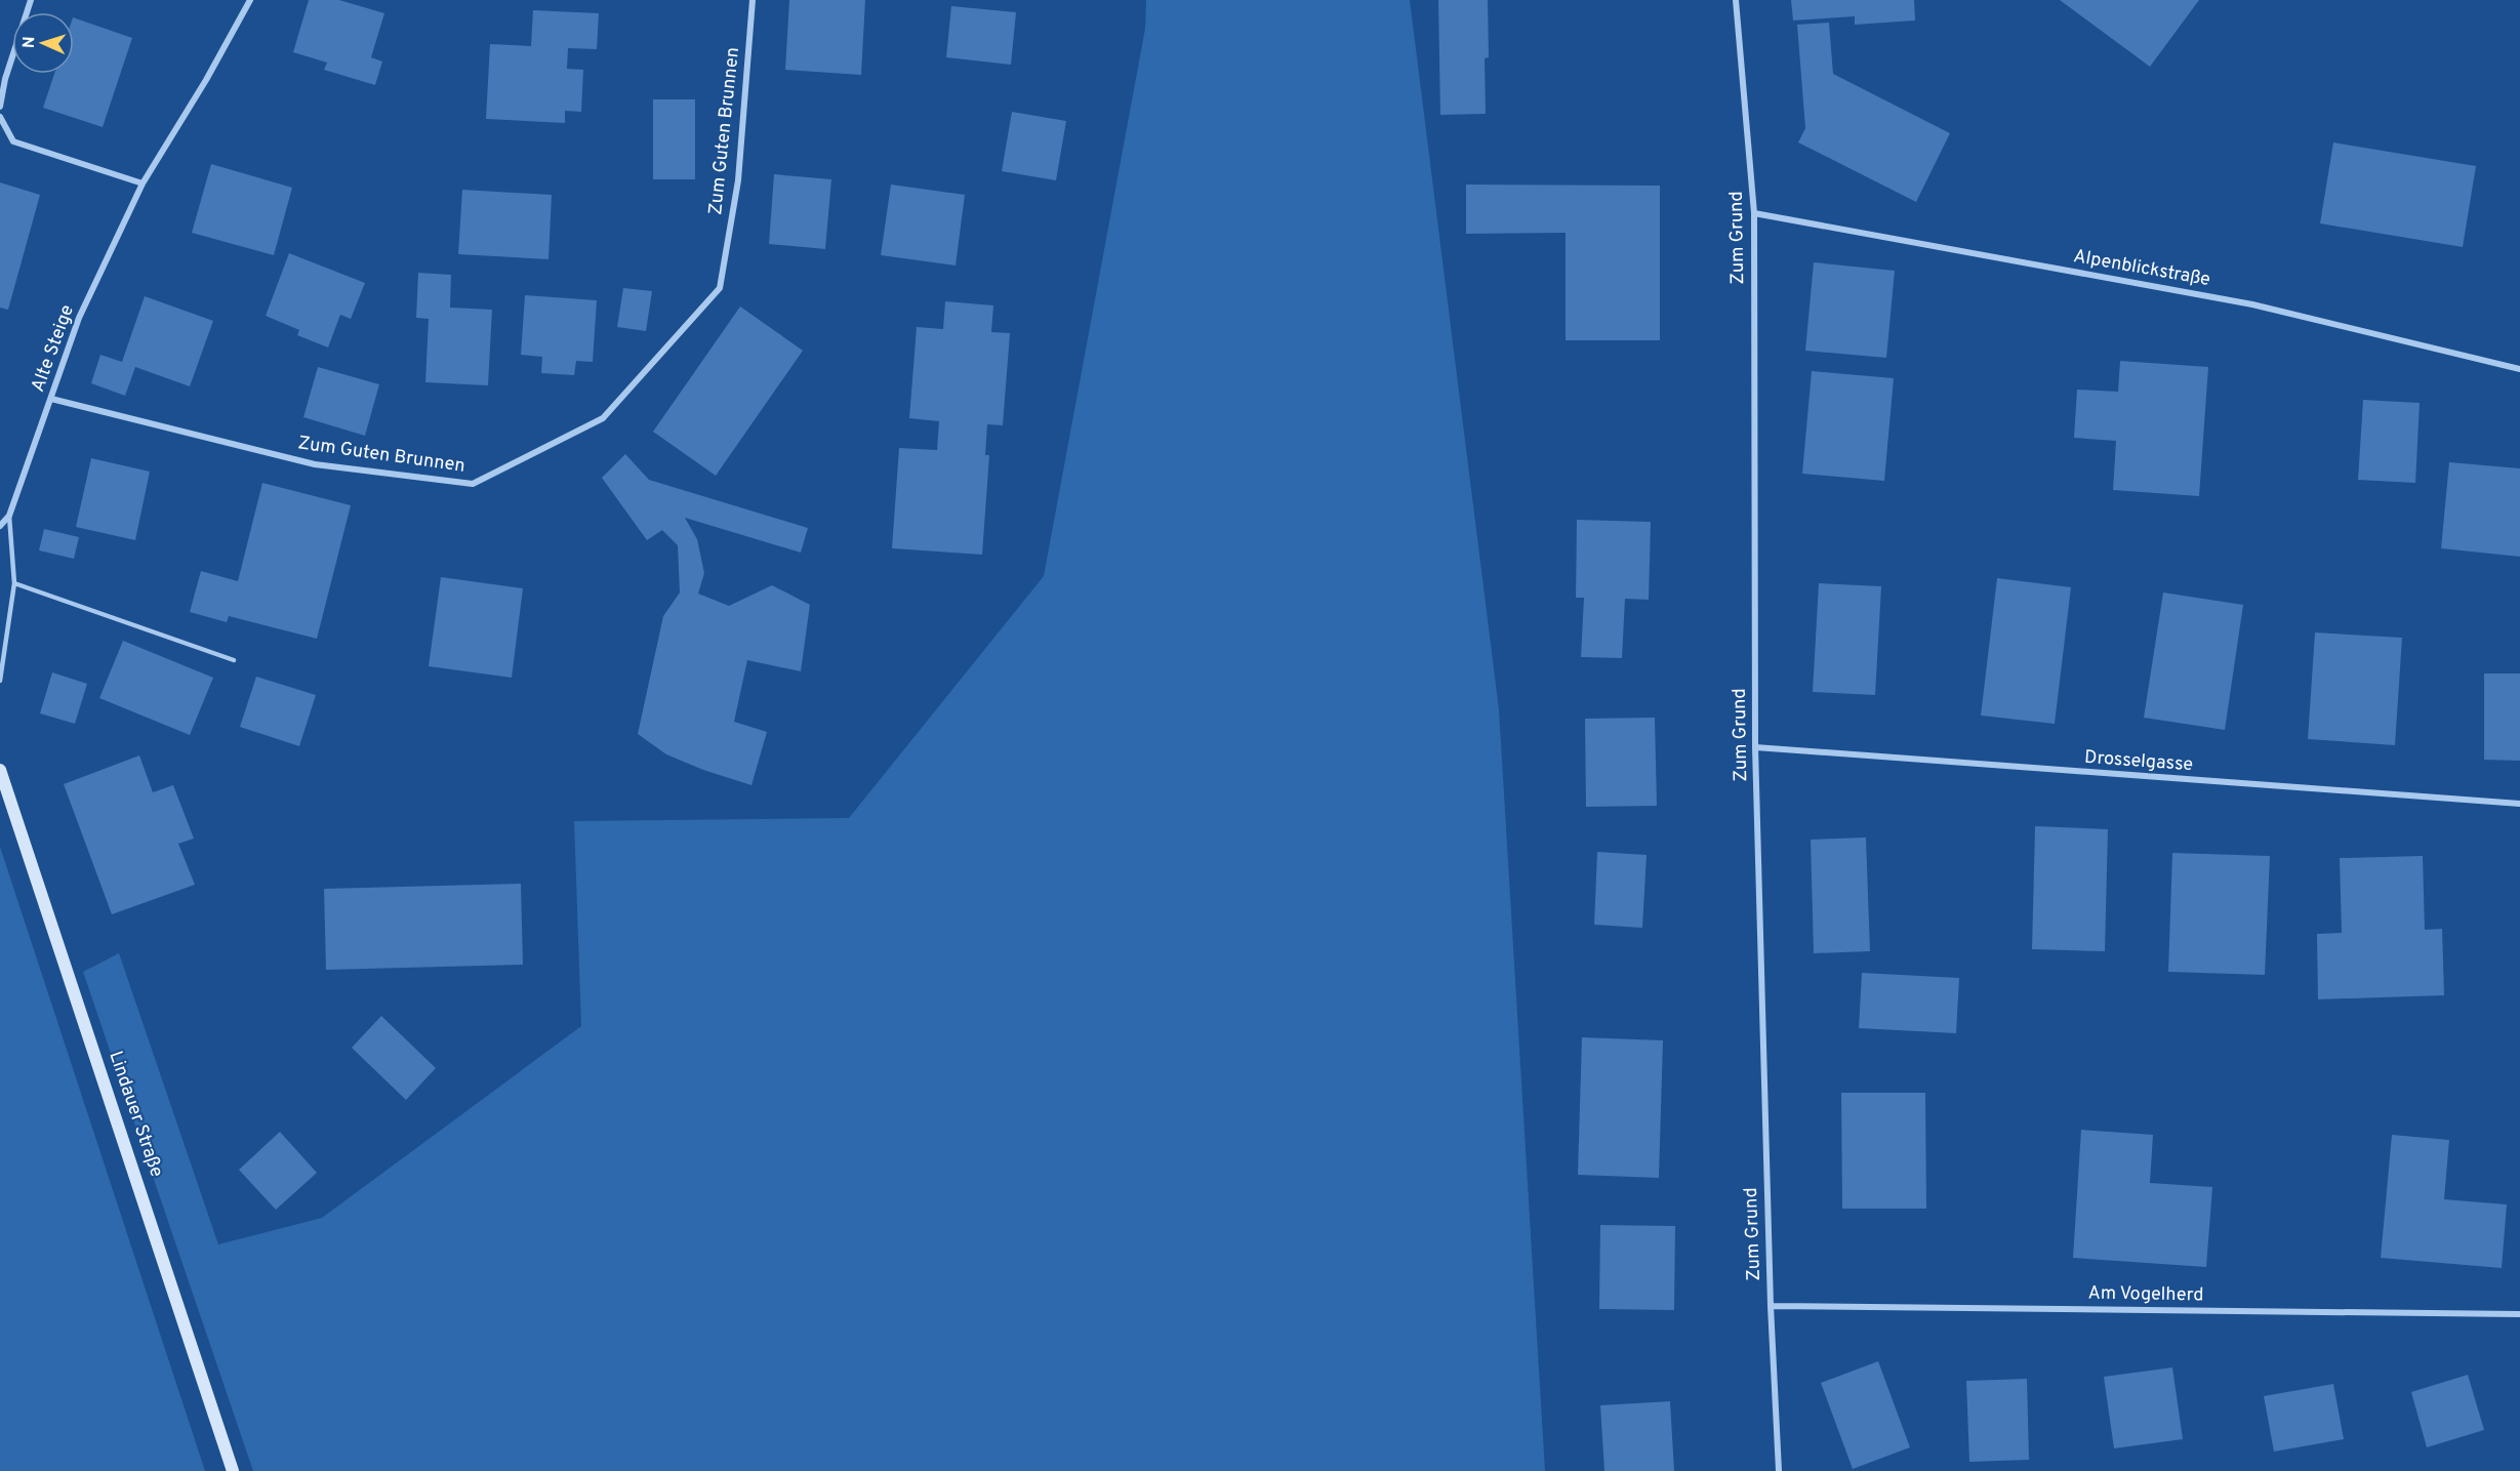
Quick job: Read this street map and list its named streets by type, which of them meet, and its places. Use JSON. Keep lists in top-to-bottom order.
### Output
{
  "streets": {
    "main road": ["Lindauer Straße"],
    "street": [
      "Zum Guten Brunnen",
      "Zum Grund",
      "Alpenblickstraße",
      "Alte Steige",
      "Drosselgasse",
      "Am Vogelherd"
    ]
  },
  "crossings": [
    ["Zum Guten Brunnen", "Alte Steige"],
    ["Zum Grund", "Alpenblickstraße"],
    ["Zum Grund", "Drosselgasse"],
    ["Zum Grund", "Am Vogelherd"]
  ],
  "north": "left"
}
